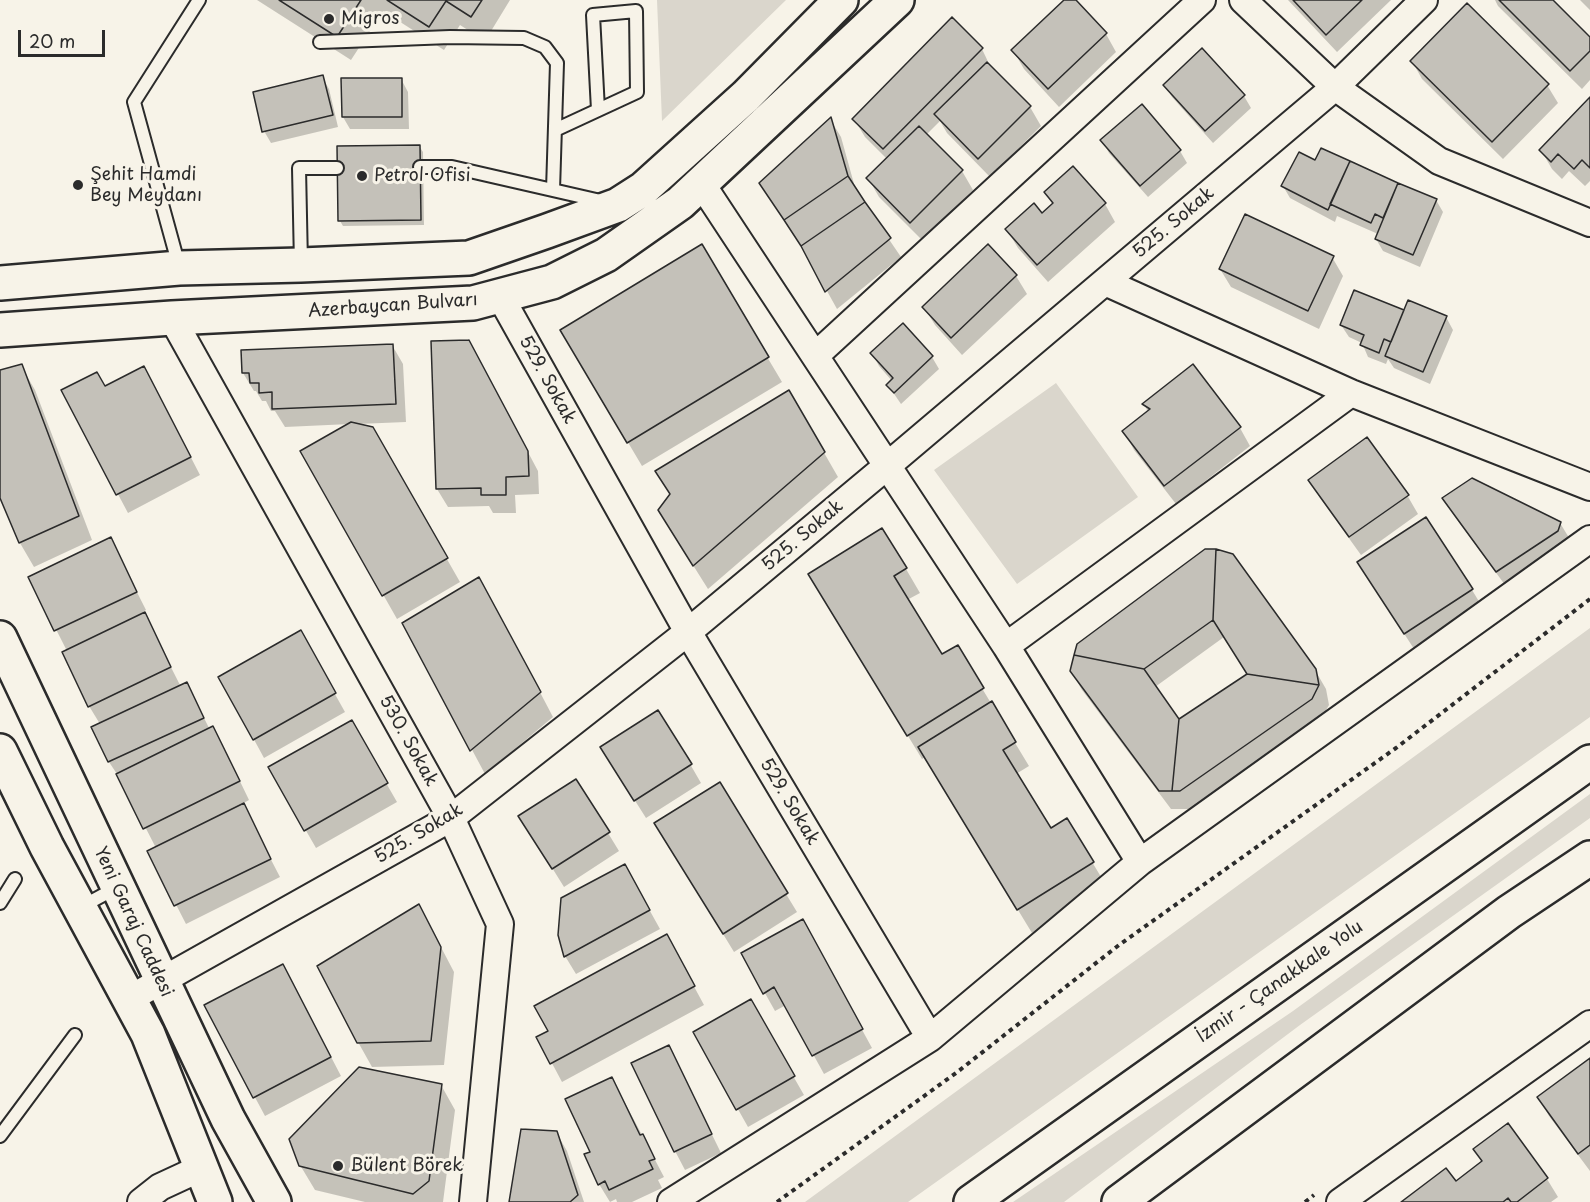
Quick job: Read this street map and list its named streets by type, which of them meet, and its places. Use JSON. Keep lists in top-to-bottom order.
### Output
{
  "streets": {
    "main road": ["Azerbaycan Bulvarı", "Yeni Garaj Caddesi", "İzmir - Çanakkale Yolu"],
    "street": ["525. Sokak", "529. Sokak", "530. Sokak"]
  },
  "crossings": [
    ["525. Sokak", "529. Sokak"],
    ["525. Sokak", "530. Sokak"],
    ["525. Sokak", "Yeni Garaj Caddesi"],
    ["Azerbaycan Bulvarı", "529. Sokak"],
    ["Azerbaycan Bulvarı", "530. Sokak"]
  ],
  "places": [
    "Migros",
    "Petrol Ofisi",
    "Şehit Hamdi Bey Meydanı",
    "Bülent Börek"
  ],
  "scale_bar": "20 m"
}
